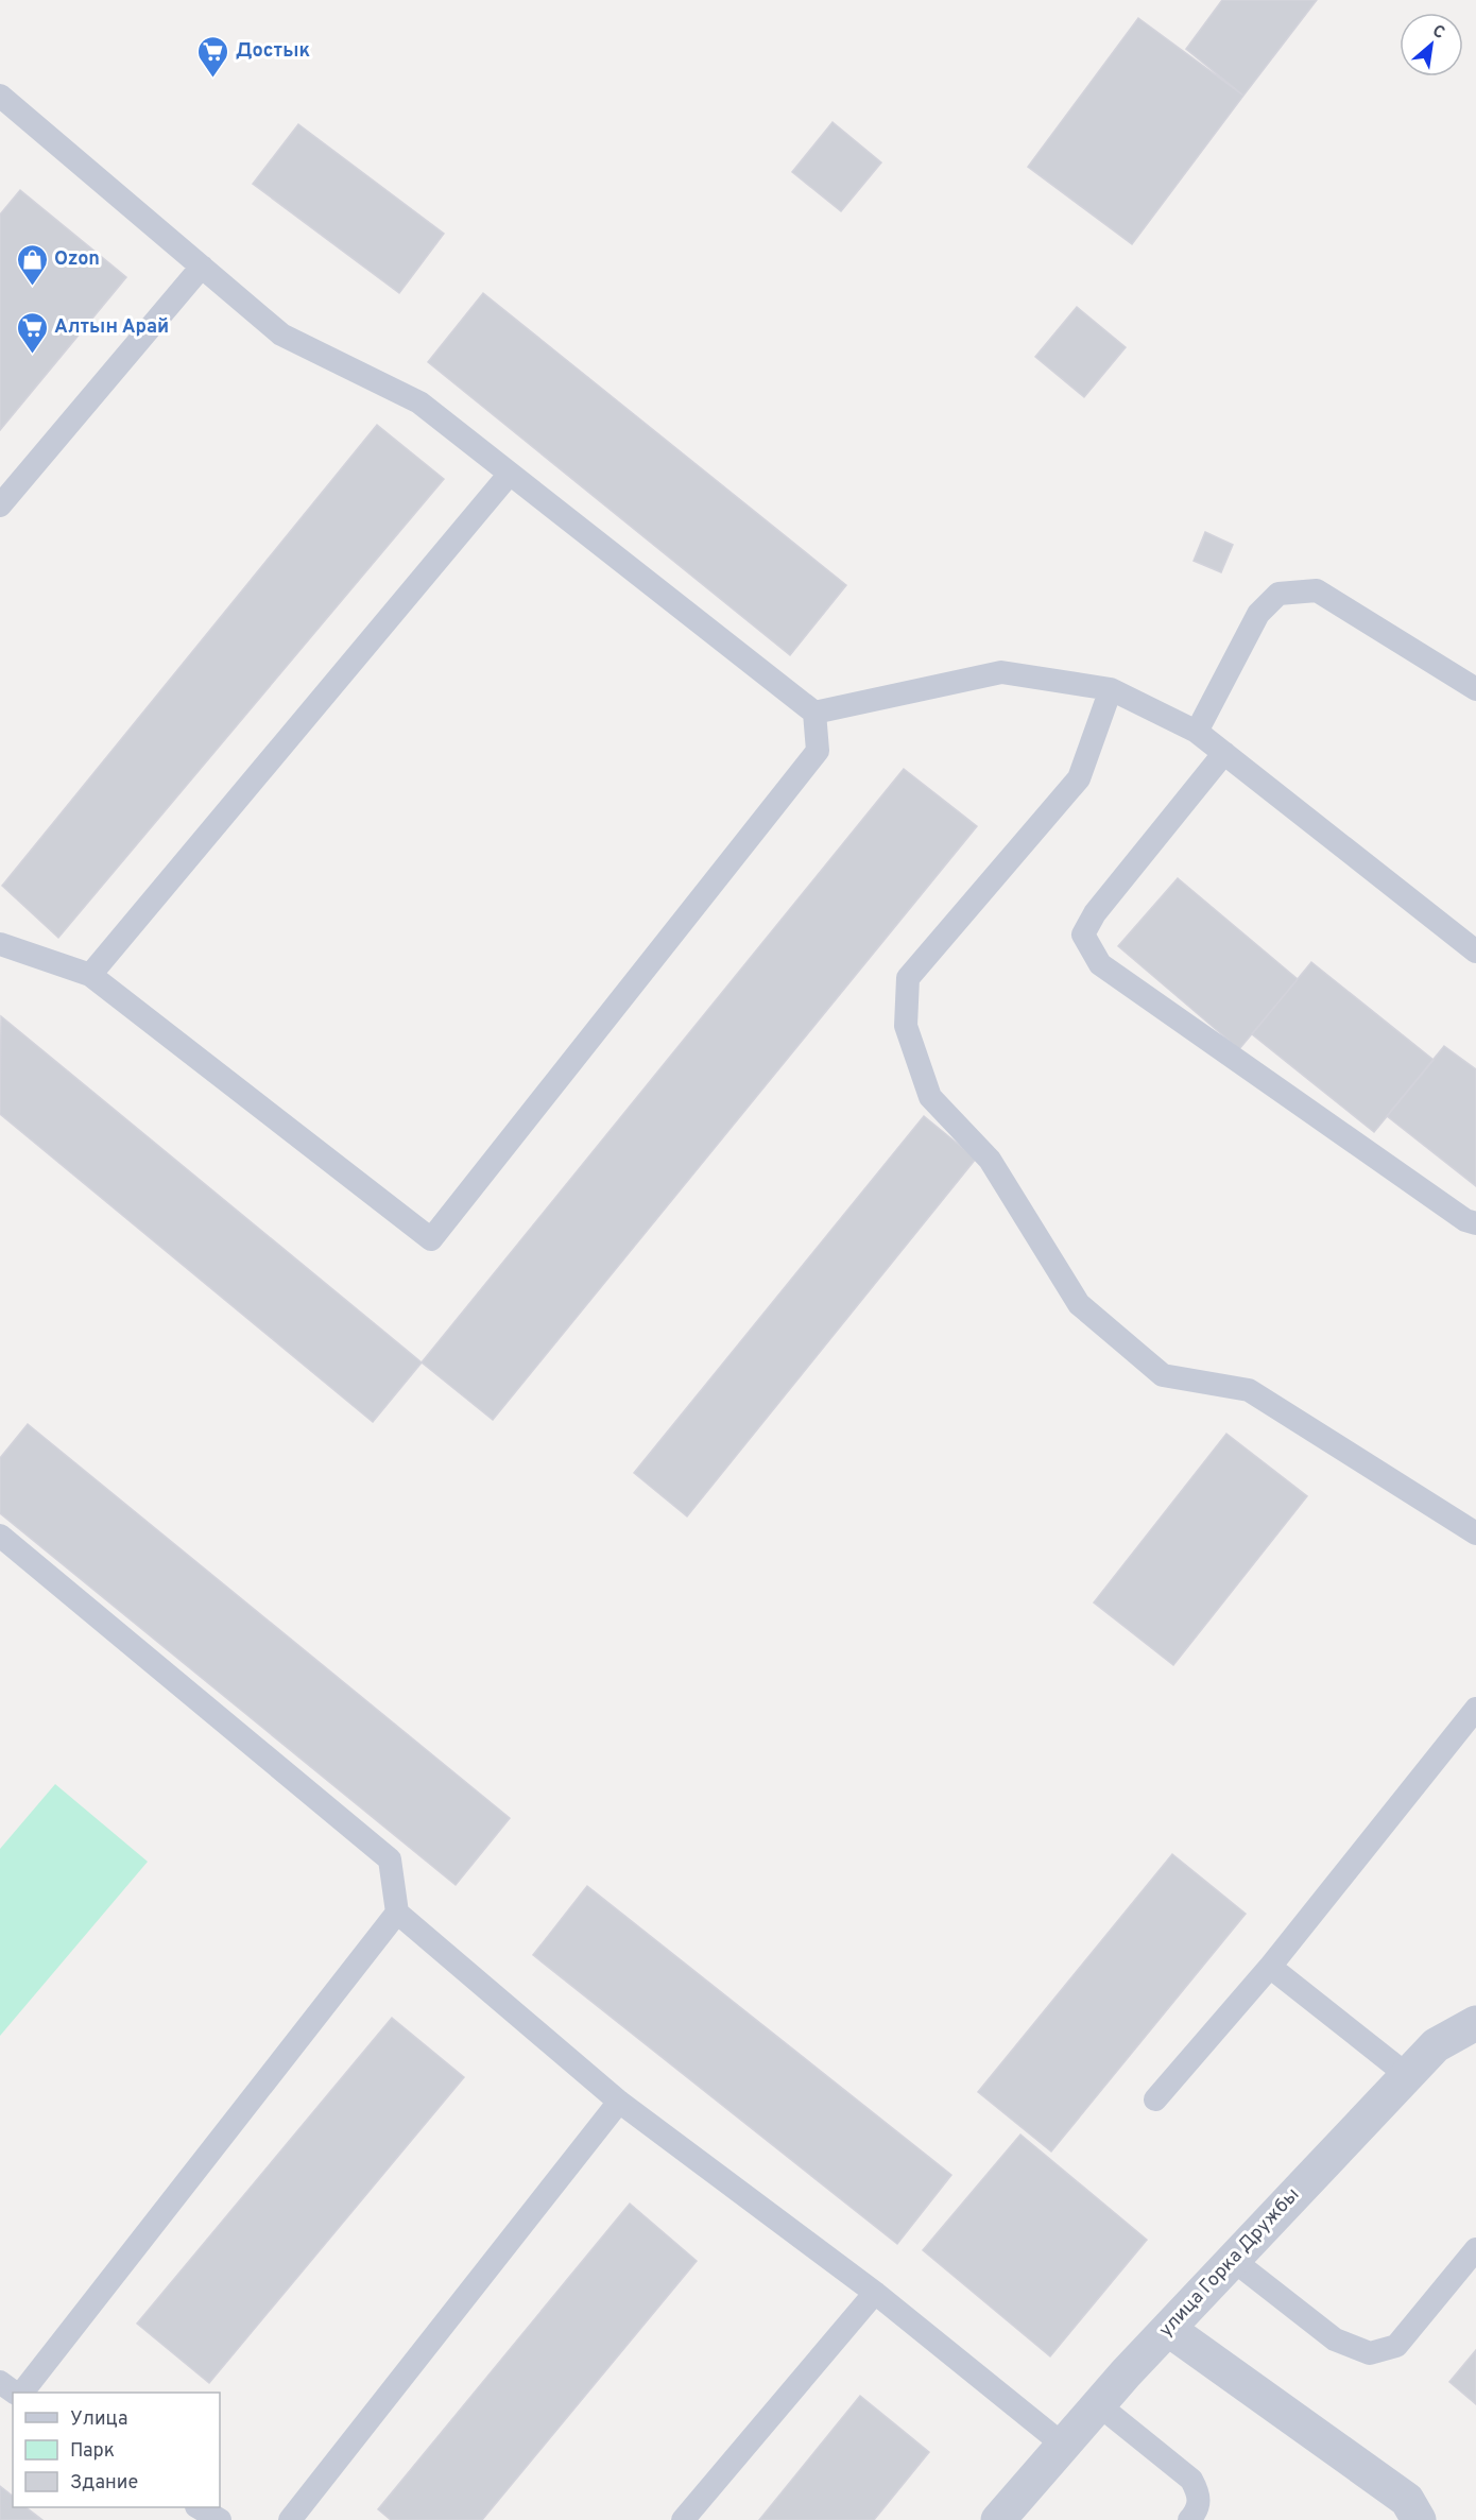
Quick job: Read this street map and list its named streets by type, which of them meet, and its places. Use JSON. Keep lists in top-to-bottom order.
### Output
{
  "streets": {
    "street": ["улица Горка Дружбы"]
  },
  "places": {
    "supermarket": ["Достык", "Алтын Арай"],
    "shop": ["Ozon"]
  },
  "legend": ["Улица", "Парк", "Здание"],
  "north": "top right"
}
